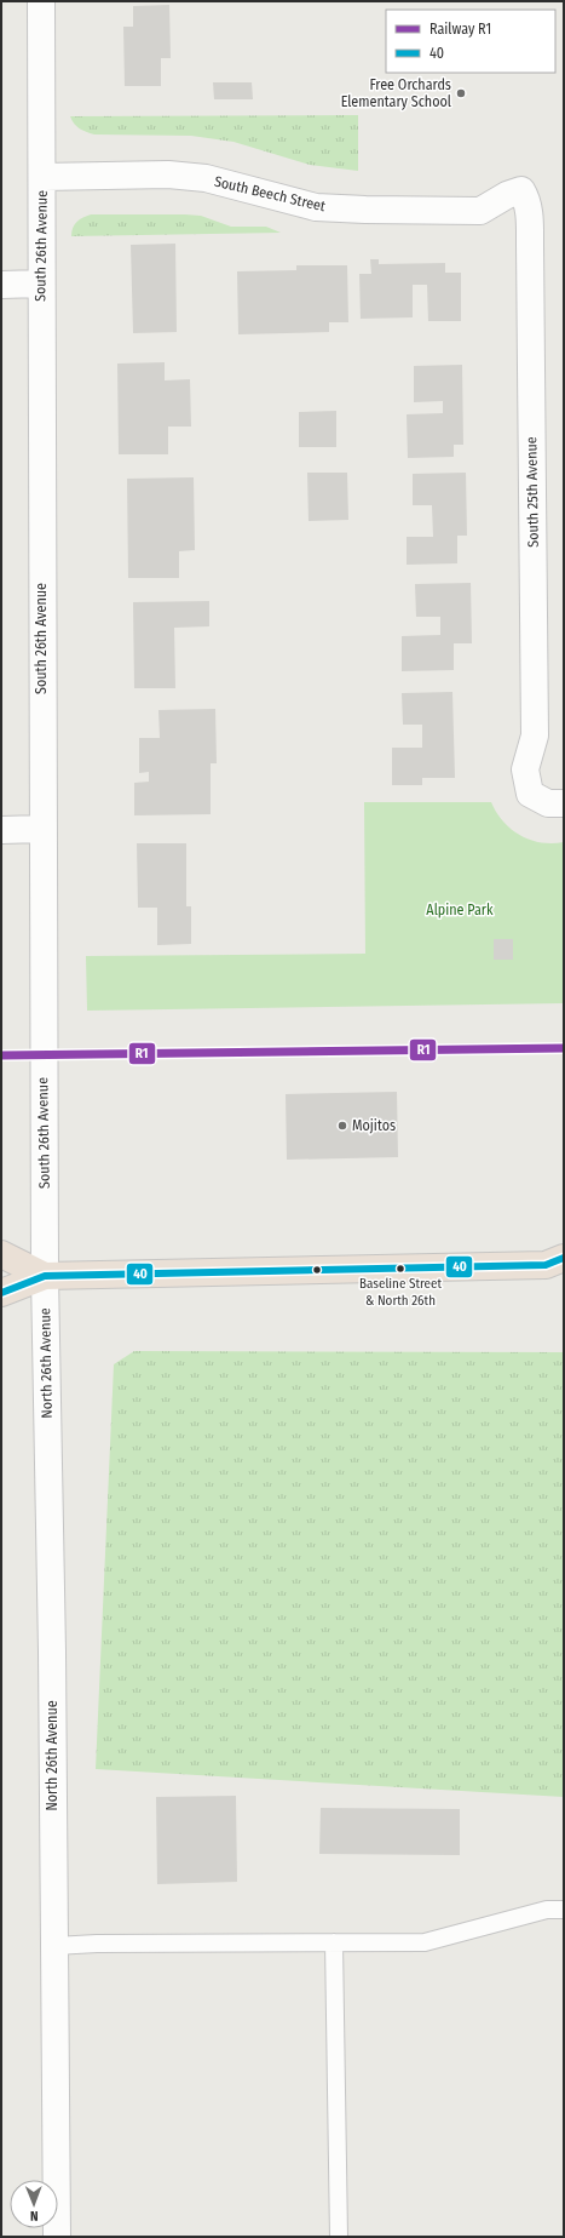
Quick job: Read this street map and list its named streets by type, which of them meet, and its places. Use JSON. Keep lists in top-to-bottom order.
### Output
{
  "streets": {
    "street": [
      "South Beech Street",
      "South 26th Avenue",
      "South 25th Avenue",
      "North 26th Avenue"
    ]
  },
  "crossings": [
    ["South Beech Street", "South 26th Avenue"],
    ["South Beech Street", "South 25th Avenue"],
    ["South 26th Avenue", "North 26th Avenue"]
  ],
  "parks": ["Alpine Park"],
  "places": ["Free Orchards Elementary School", "Mojitos", "Baseline Street & North 26th"],
  "lines": ["rail line R1", "transit line 40"],
  "legend": ["Railway R1", "40"],
  "north": "bottom"
}
